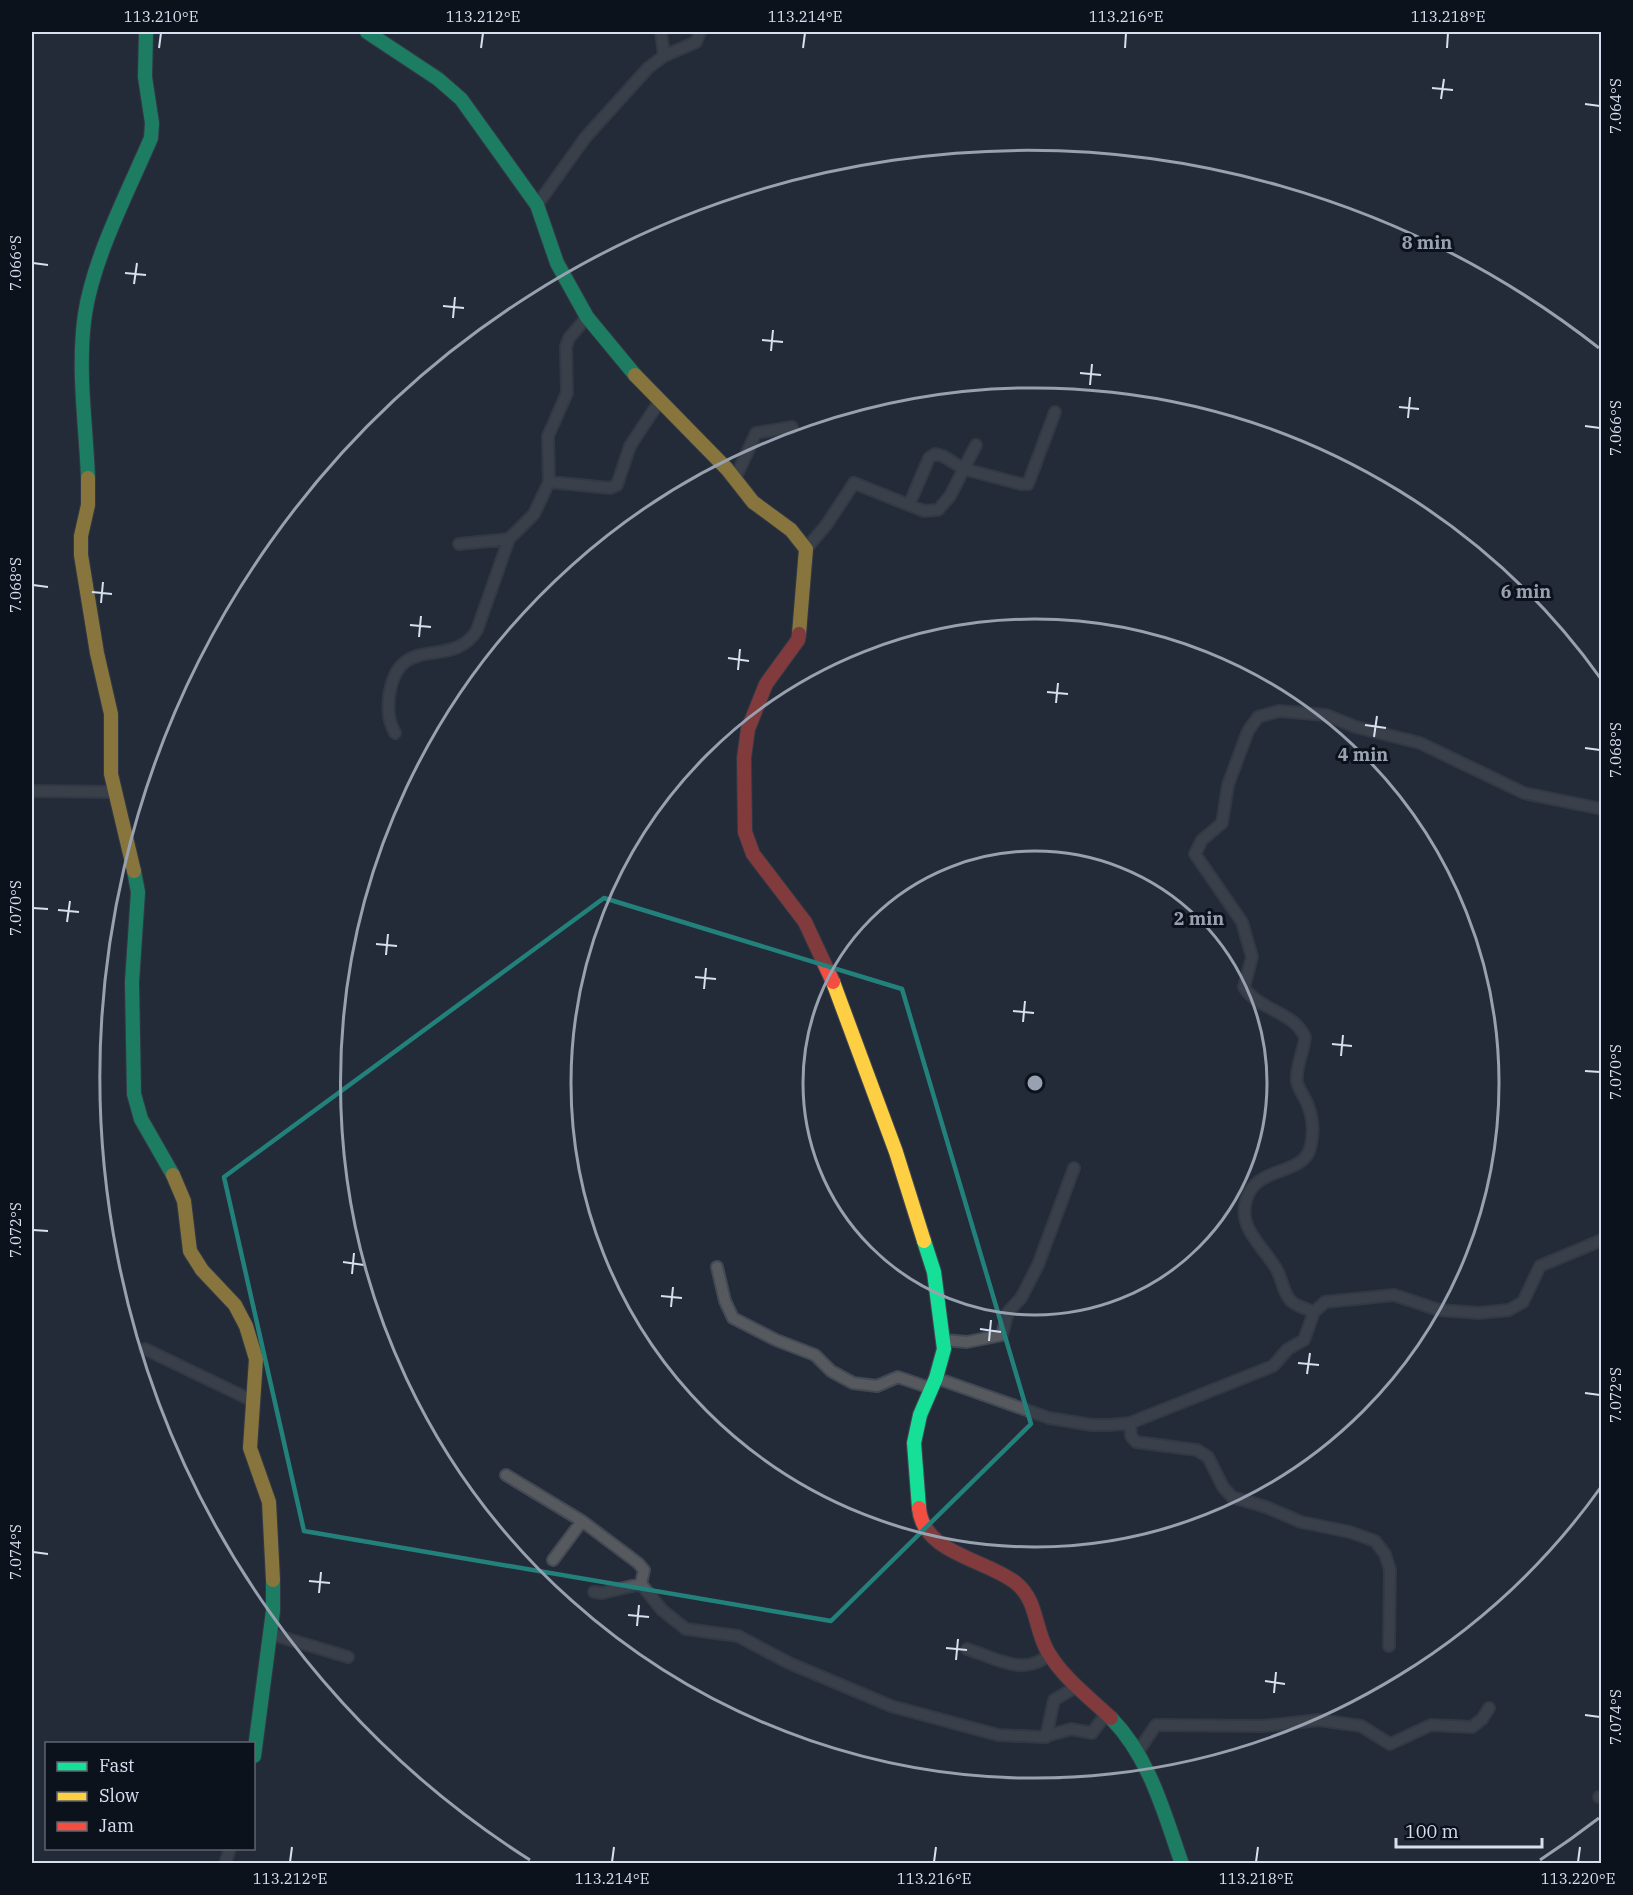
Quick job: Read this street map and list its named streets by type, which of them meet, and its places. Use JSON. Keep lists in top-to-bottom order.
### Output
{
  "legend": ["Fast", "Slow", "Jam"],
  "scale_bar": "100 m",
  "coordinates": [
    "113.210°E",
    "113.212°E",
    "113.214°E",
    "113.216°E",
    "113.218°E",
    "7.064°S",
    "7.066°S",
    "7.068°S",
    "7.070°S",
    "7.072°S",
    "7.074°S",
    "113.220°E"
  ],
  "rings": [
    "8 min",
    "6 min",
    "4 min",
    "2 min"
  ]
}
